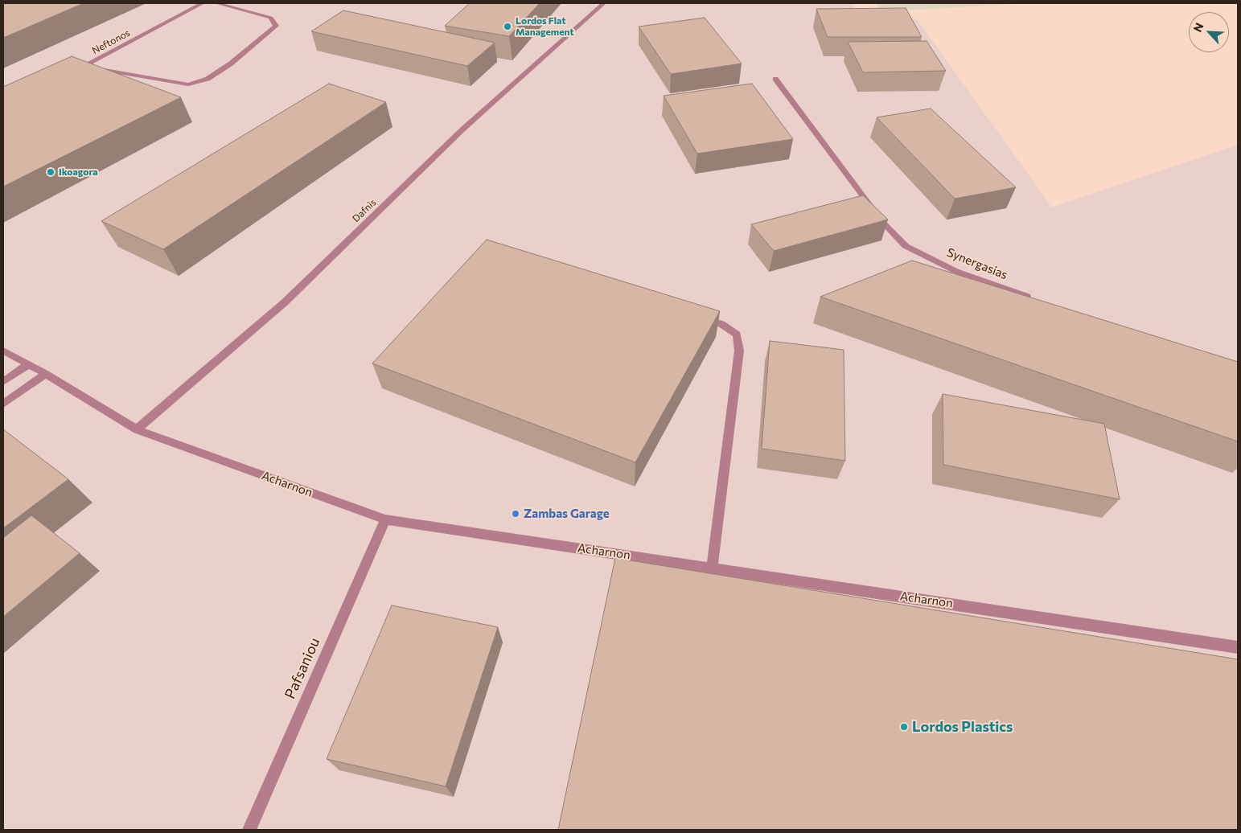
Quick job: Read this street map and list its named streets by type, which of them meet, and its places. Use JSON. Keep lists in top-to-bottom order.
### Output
{
  "streets": {
    "street": [
      "Neftonos",
      "Dafnis",
      "Synergasias",
      "Acharnon",
      "Pafsaniou"
    ]
  },
  "crossings": [
    ["Dafnis", "Acharnon"],
    ["Acharnon", "Pafsaniou"]
  ],
  "places": [
    "Lordos Flat Management",
    "Ikoagora",
    "Zambas Garage",
    "Lordos Plastics"
  ],
  "north": "top left"
}
